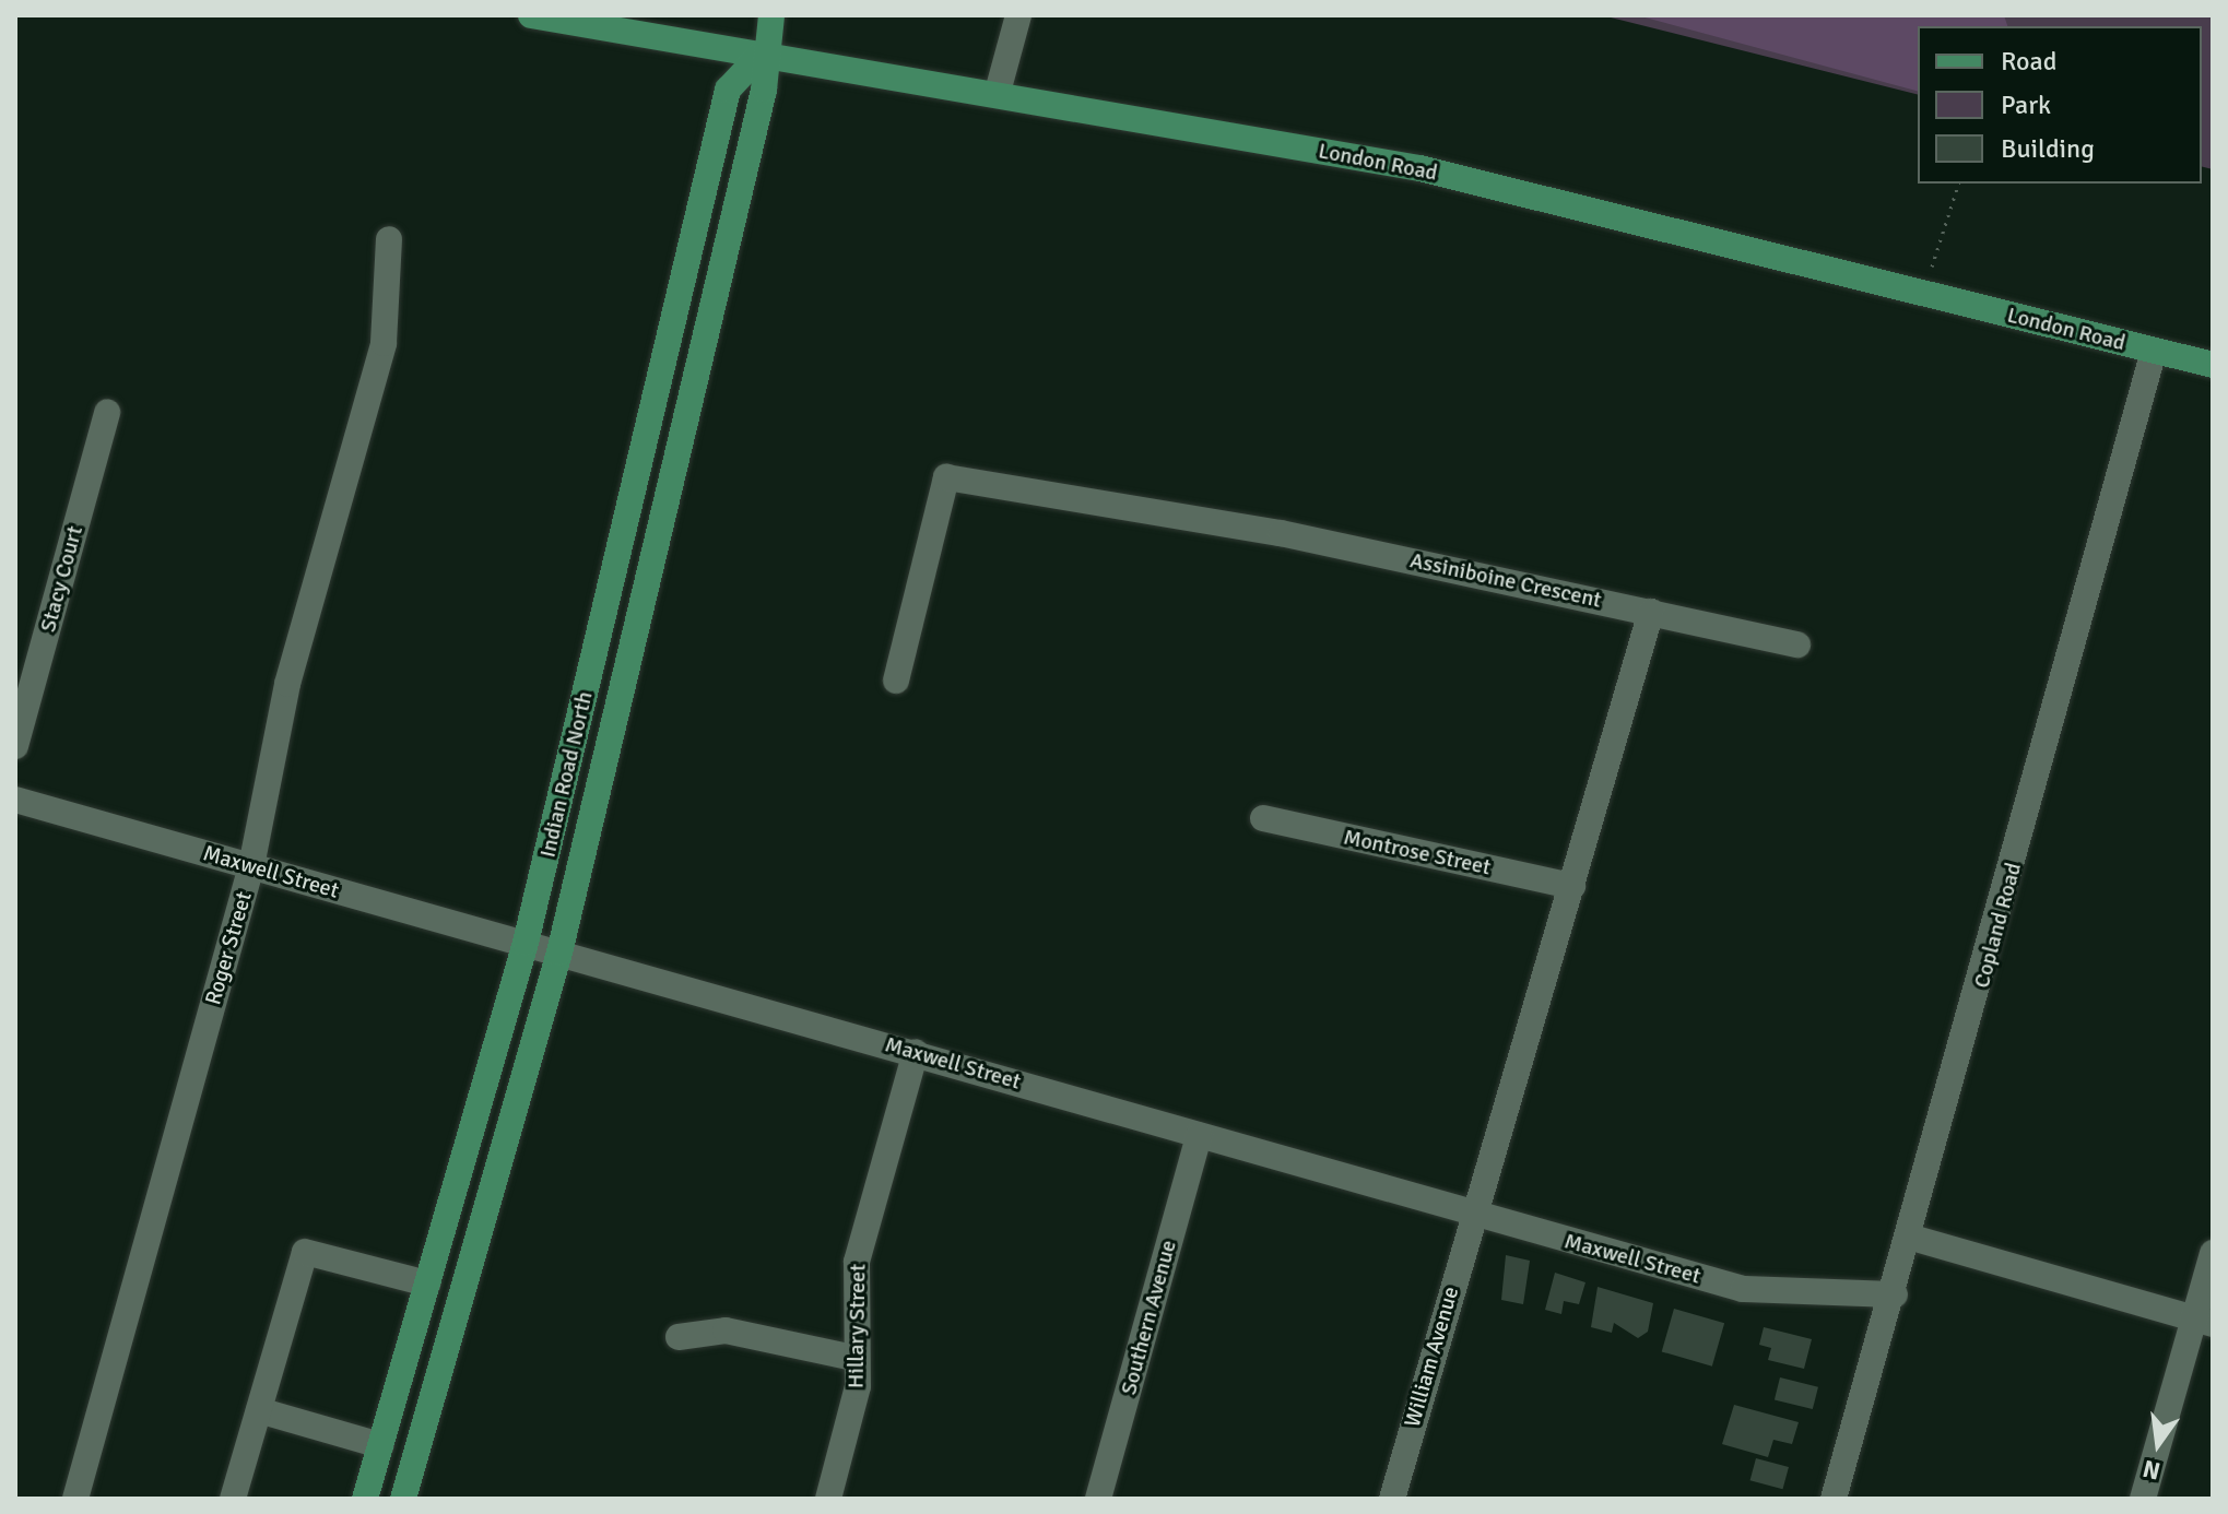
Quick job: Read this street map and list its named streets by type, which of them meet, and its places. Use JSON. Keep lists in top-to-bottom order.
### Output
{
  "streets": {
    "main road": ["London Road", "Indian Road North"],
    "street": [
      "Stacy Court",
      "Assiniboine Crescent",
      "Montrose Street",
      "Maxwell Street",
      "Copland Road",
      "Roger Street",
      "Southern Avenue",
      "Hillary Street",
      "William Avenue"
    ]
  },
  "crossings": [
    ["London Road", "Indian Road North"],
    ["London Road", "Copland Road"],
    ["Indian Road North", "Maxwell Street"],
    ["Maxwell Street", "Copland Road"],
    ["Maxwell Street", "Roger Street"],
    ["Maxwell Street", "Southern Avenue"],
    ["Maxwell Street", "Hillary Street"],
    ["Maxwell Street", "William Avenue"]
  ],
  "legend": ["Road", "Park", "Building"],
  "north": "bottom"
}
